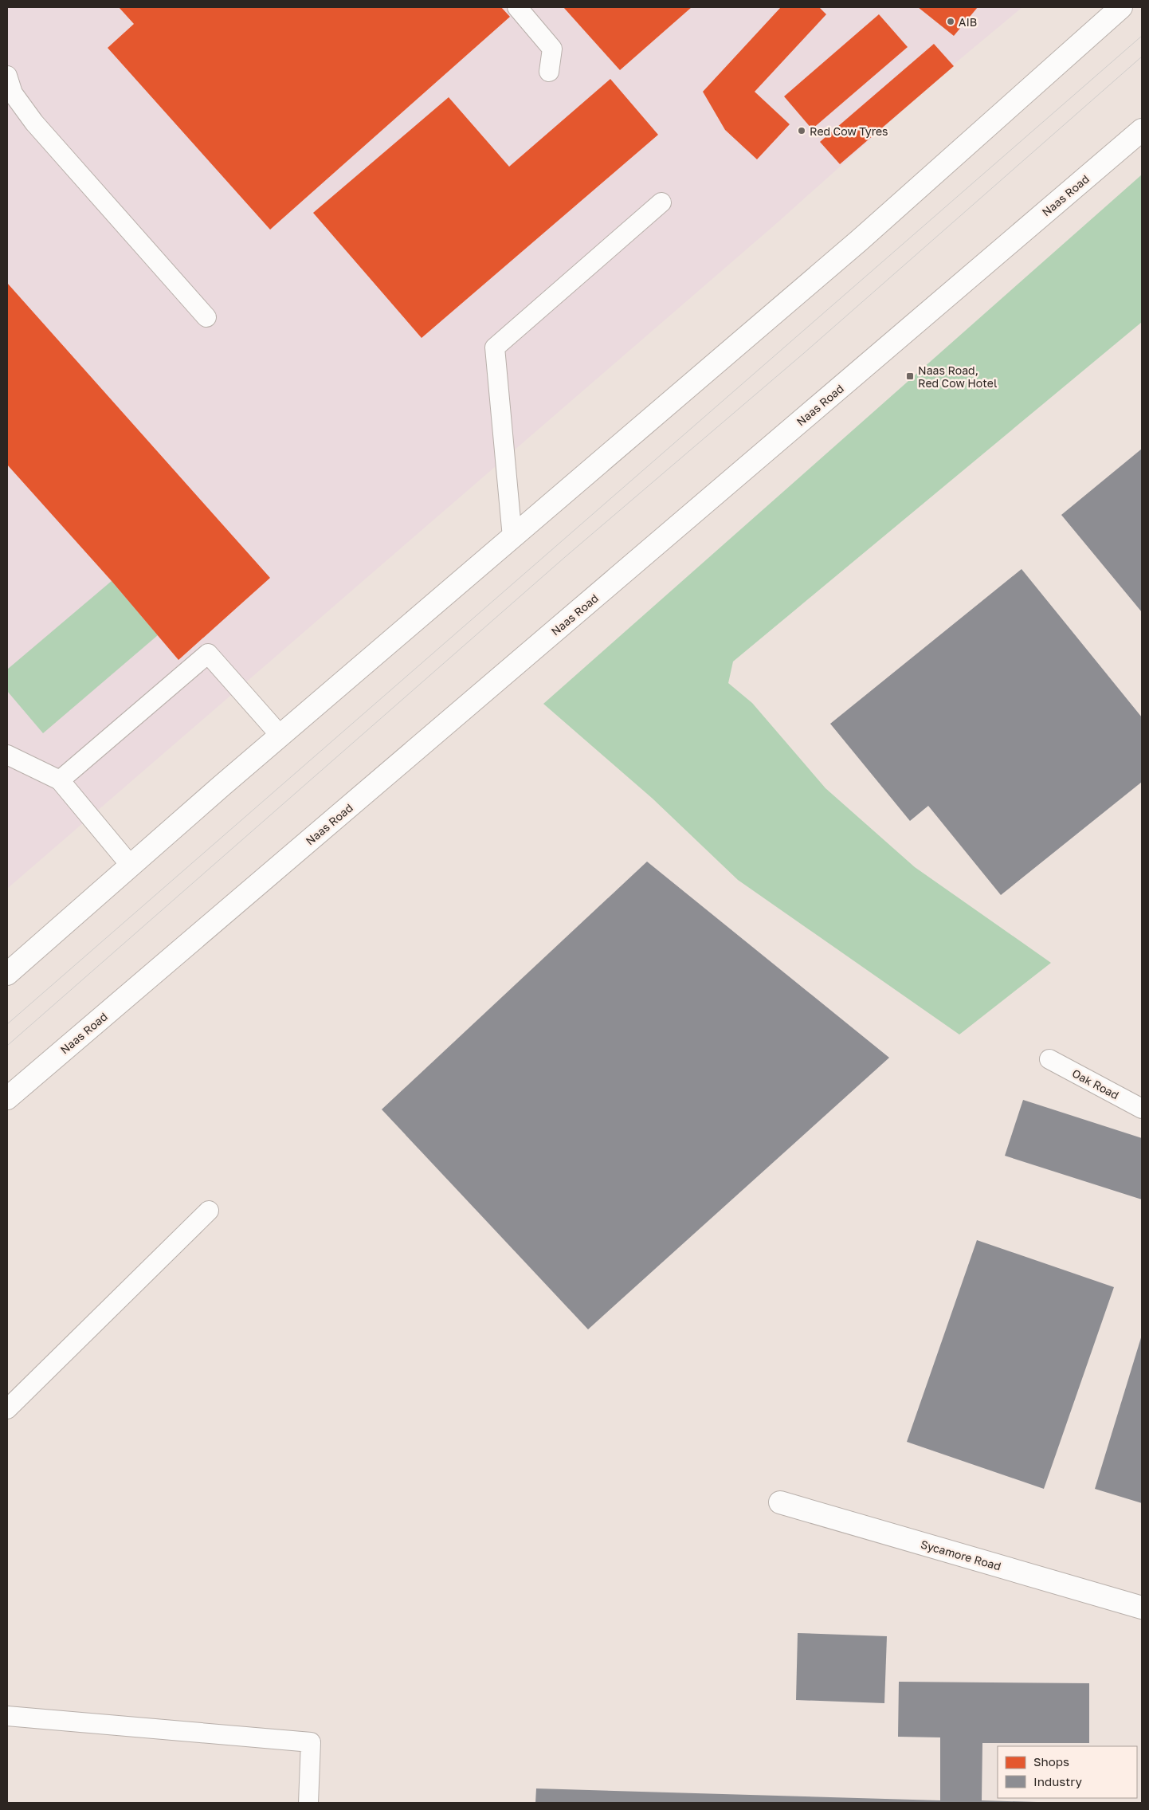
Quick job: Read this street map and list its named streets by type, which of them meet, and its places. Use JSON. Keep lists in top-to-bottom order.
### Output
{
  "streets": {
    "main road": ["Naas Road", "Sycamore Road"],
    "lane": ["Oak Road"]
  },
  "places": {
    "other": ["AIB", "Red Cow Tyres"],
    "transit": ["Naas Road, Red Cow Hotel"]
  },
  "legend": ["Shops", "Industry"]
}
